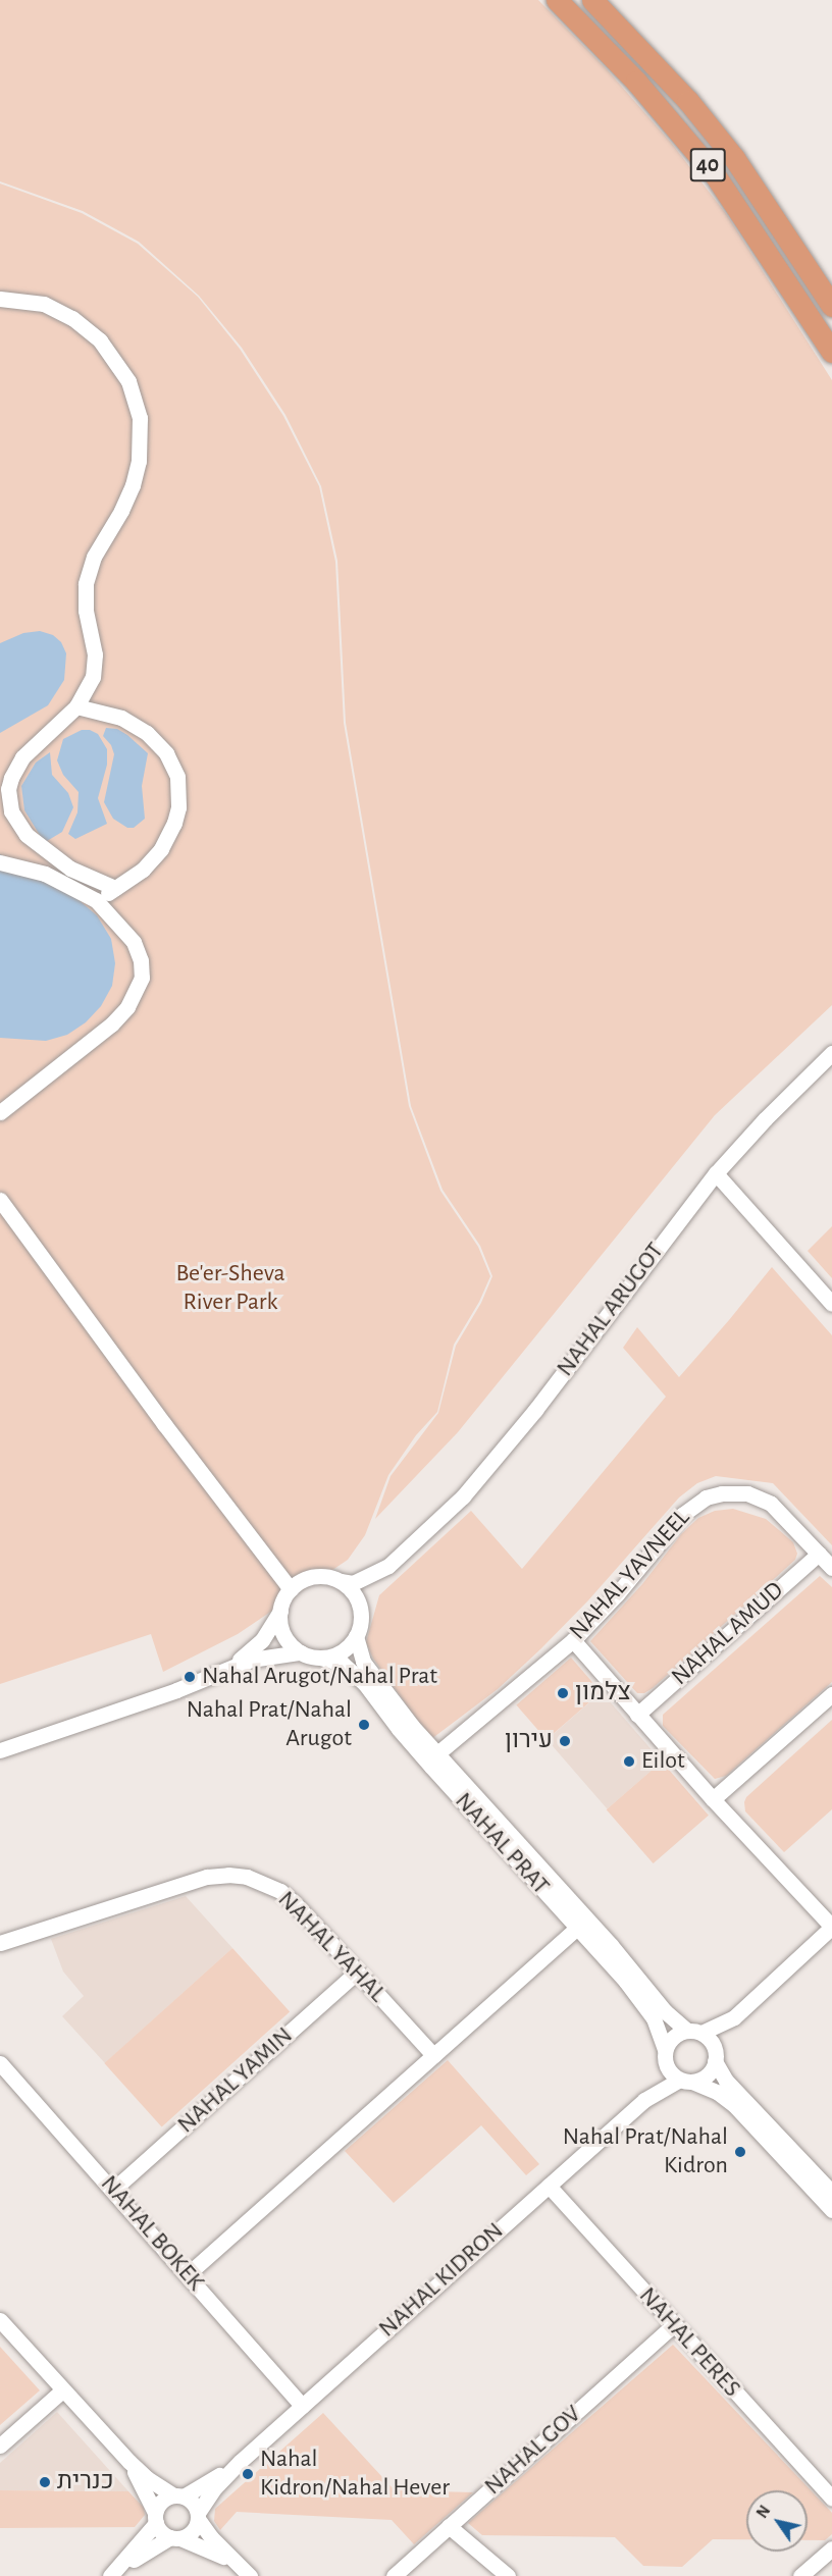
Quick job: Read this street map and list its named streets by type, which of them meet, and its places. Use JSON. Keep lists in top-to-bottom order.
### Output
{
  "streets": {
    "highway": ["40"],
    "street": [
      "NAHAL ARUGOT",
      "NAHAL YAVNEEL",
      "NAHAL AMUD",
      "NAHAL PRAT",
      "NAHAL YAHAL",
      "NAHAL YAMIN",
      "NAHAL BOKEK",
      "NAHAL KIDRON",
      "NAHAL PERES",
      "NAHAL GOV"
    ]
  },
  "crossings": [
    ["NAHAL ARUGOT", "NAHAL PRAT"],
    ["NAHAL YAVNEEL", "NAHAL AMUD"],
    ["NAHAL YAVNEEL", "NAHAL PRAT"],
    ["NAHAL PRAT", "NAHAL KIDRON"],
    ["NAHAL YAHAL", "NAHAL YAMIN"],
    ["NAHAL YAMIN", "NAHAL BOKEK"],
    ["NAHAL BOKEK", "NAHAL KIDRON"],
    ["NAHAL KIDRON", "NAHAL PERES"],
    ["NAHAL PERES", "NAHAL GOV"]
  ],
  "parks": ["Be'er-Sheva River Park"],
  "places": [
    "Nahal Arugot/Nahal Prat",
    "צלמון",
    "Nahal Prat/Nahal Arugot",
    "עירון",
    "Eilot",
    "Nahal Prat/Nahal Kidron",
    "Nahal Kidron/Nahal Hever",
    "כנרית"
  ],
  "north": "top left"
}
